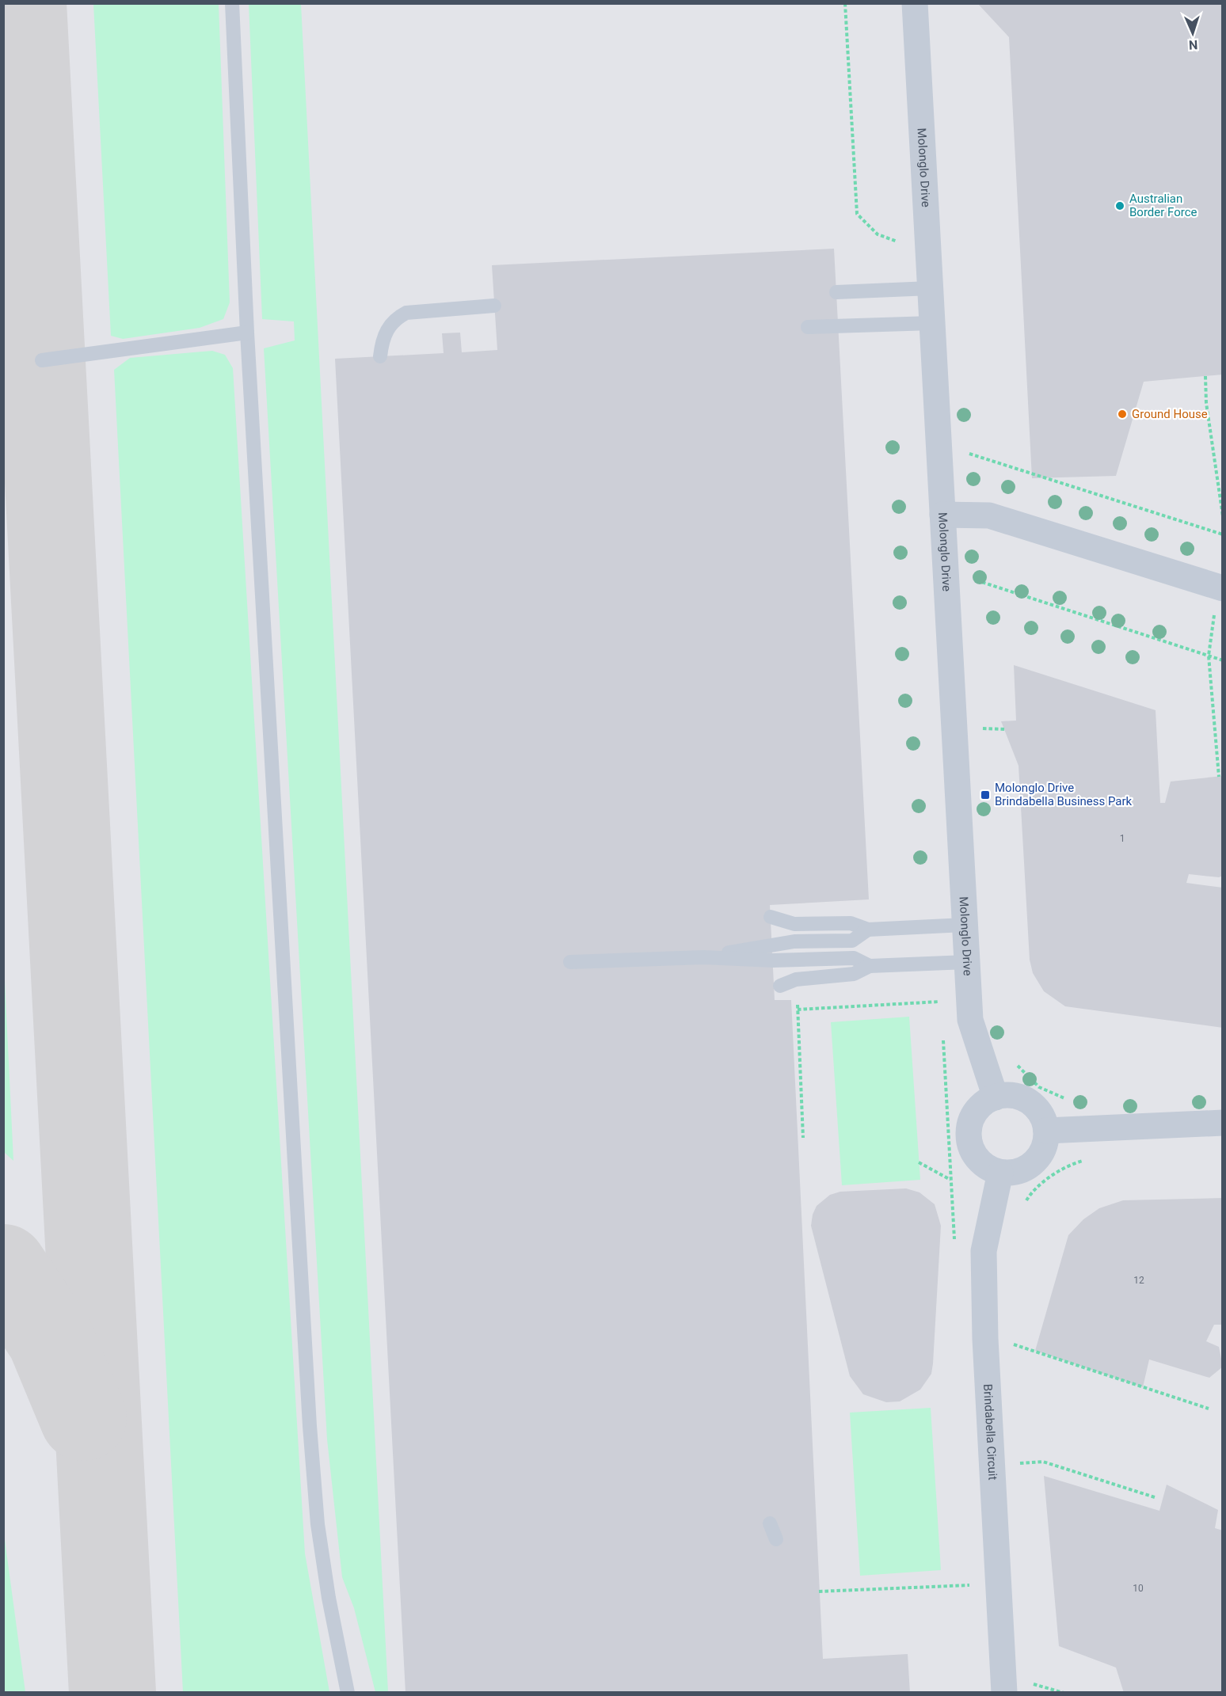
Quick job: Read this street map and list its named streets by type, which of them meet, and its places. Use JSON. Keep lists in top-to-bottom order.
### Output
{
  "streets": {
    "street": ["Molonglo Drive", "Brindabella Circuit"]
  },
  "crossings": [
    ["Molonglo Drive", "Brindabella Circuit"]
  ],
  "places": {
    "other": ["Australian Border Force", "Ground House"],
    "transit": ["Molonglo Drive Brindabella Business Park"]
  },
  "house_numbers": ["1", "12", "10"],
  "north": "bottom"
}
